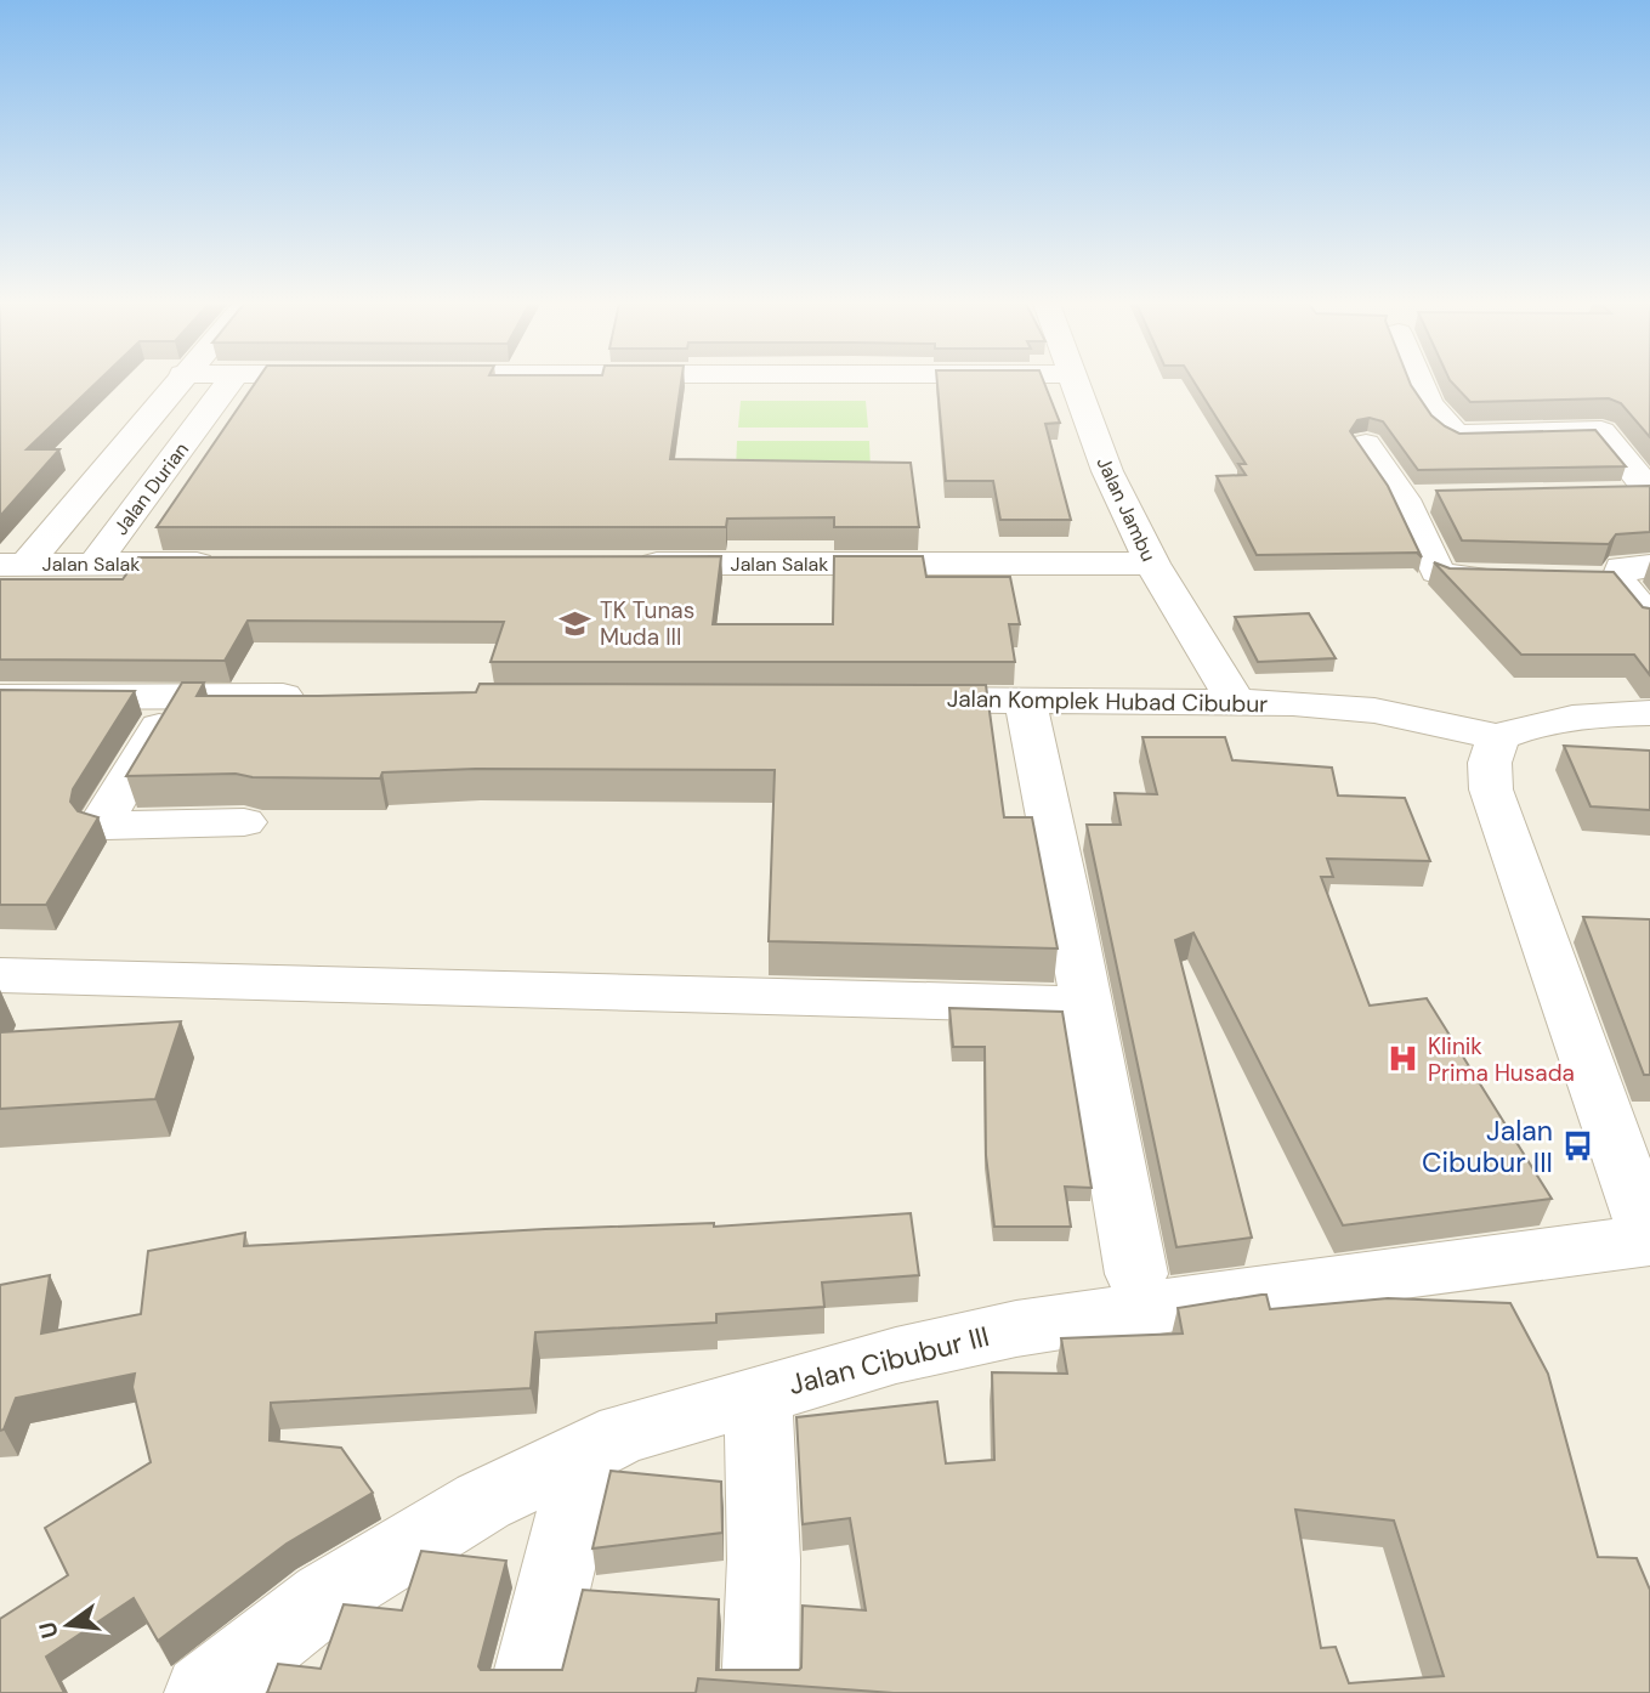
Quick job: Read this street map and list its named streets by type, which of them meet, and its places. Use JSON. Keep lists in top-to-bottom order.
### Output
{
  "streets": {
    "street": [
      "Jalan Durian",
      "Jalan Jambu",
      "Jalan Salak",
      "Jalan Komplek Hubad Cibubur",
      "Jalan Cibubur III"
    ]
  },
  "crossings": [
    ["Jalan Durian", "Jalan Salak"],
    ["Jalan Jambu", "Jalan Salak"],
    ["Jalan Jambu", "Jalan Komplek Hubad Cibubur"]
  ],
  "places": {
    "school or university": ["TK Tunas Muda III"],
    "hospital": ["Klinik Prima Husada"],
    "bus stop": ["Jalan Cibubur III"]
  },
  "north": "left"
}
